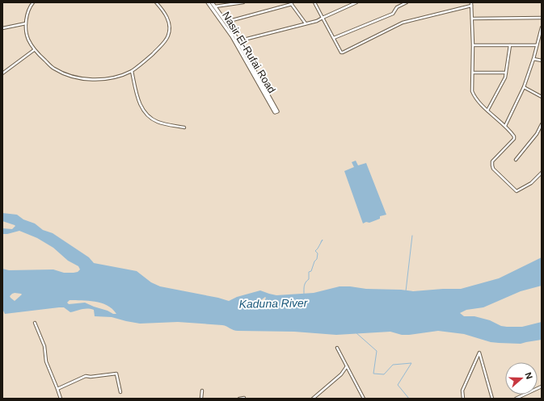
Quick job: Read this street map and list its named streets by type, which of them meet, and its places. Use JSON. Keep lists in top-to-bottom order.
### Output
{
  "streets": {
    "main road": ["Nasir El-Rufai Road"]
  },
  "water": ["Kaduna River"],
  "north": "right"
}
